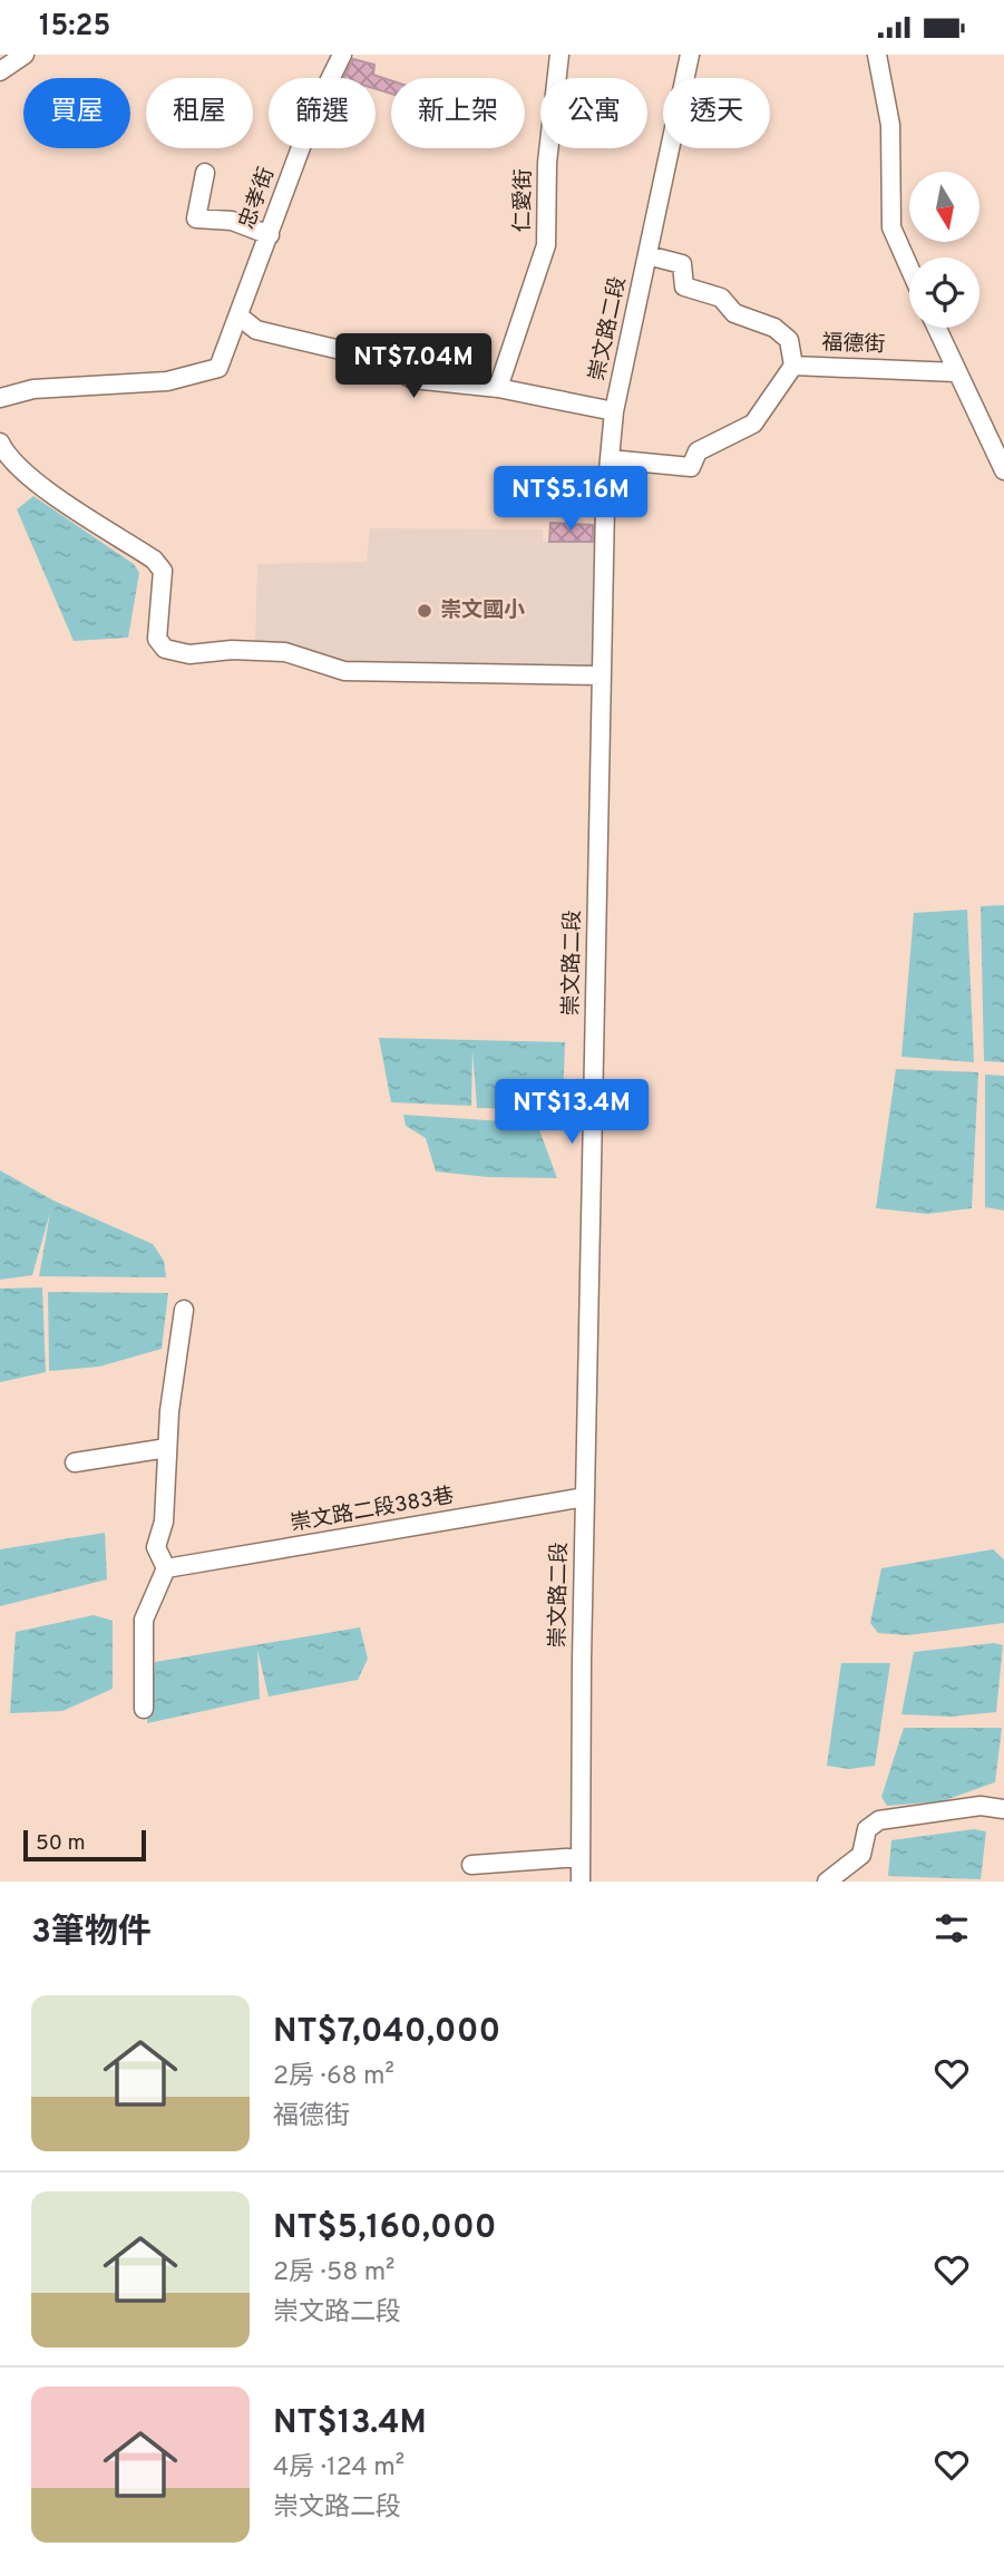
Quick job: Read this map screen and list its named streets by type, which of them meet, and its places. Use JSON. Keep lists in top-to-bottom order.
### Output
{
  "streets": {
    "street": [
      "忠孝街",
      "仁愛街",
      "崇文路二段",
      "福德街",
      "崇文路二段383巷"
    ]
  },
  "crossings": [
    ["崇文路二段", "福德街"],
    ["崇文路二段", "崇文路二段383巷"]
  ],
  "places": ["崇文國小"],
  "scale_bar": "50 m",
  "north": "bottom",
  "page": {
    "status": "15:25",
    "chip": [
      "買屋",
      "租屋",
      "篩選",
      "新上架",
      "公寓",
      "透天"
    ],
    "price": ["NT$7.04M", "NT$5.16M", "NT$13.4M"],
    "scale": "50 m",
    "heading": "3筆物件",
    "list": [
      {
        "name": "NT$7,040,000",
        "note": "2房 · 68 m² · 福德街"
      },
      {
        "name": "NT$5,160,000",
        "note": "2房 · 58 m² · 崇文路二段"
      },
      {
        "name": "NT$13.4M",
        "note": "4房 · 124 m² · 崇文路二段"
      }
    ]
  }
}
